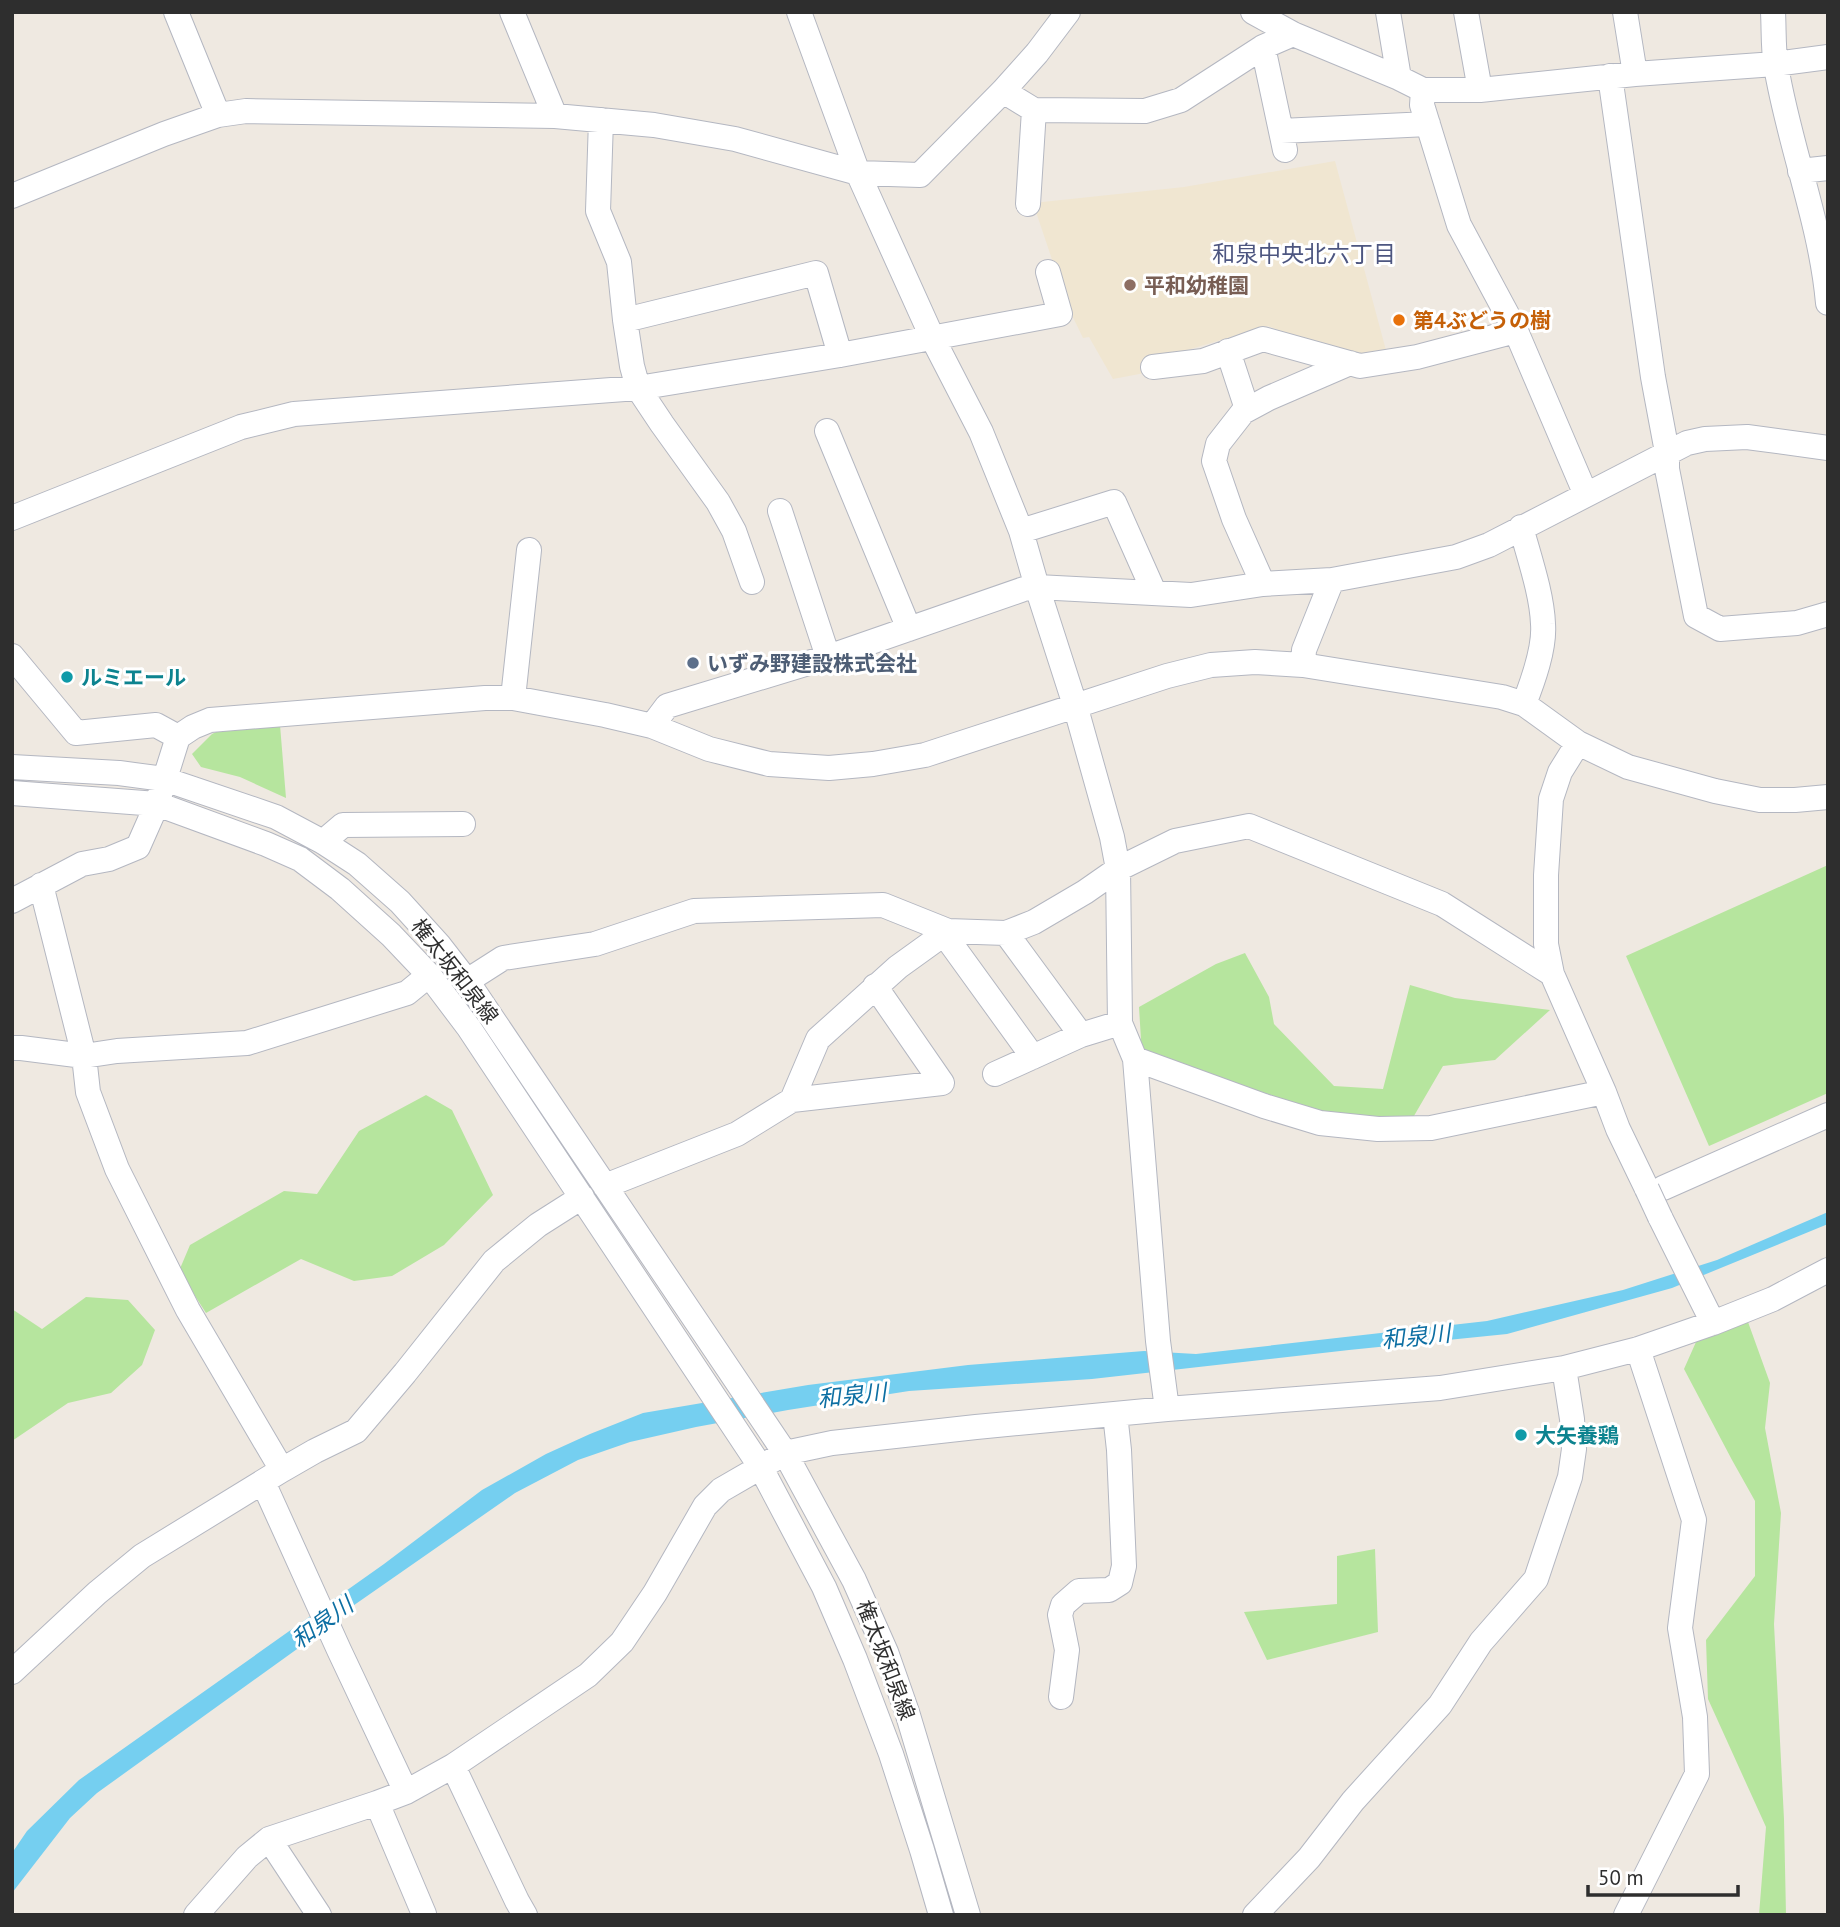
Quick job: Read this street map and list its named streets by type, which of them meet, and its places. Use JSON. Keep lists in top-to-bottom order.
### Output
{
  "streets": {
    "street": ["権太坂和泉線"]
  },
  "districts": ["和泉中央北六丁目"],
  "water": ["和泉川"],
  "places": [
    "平和幼稚園",
    "第4ぶどうの樹",
    "いずみ野建設株式会社",
    "ルミエール",
    "大矢養鶏"
  ],
  "scale_bar": "50 m"
}
